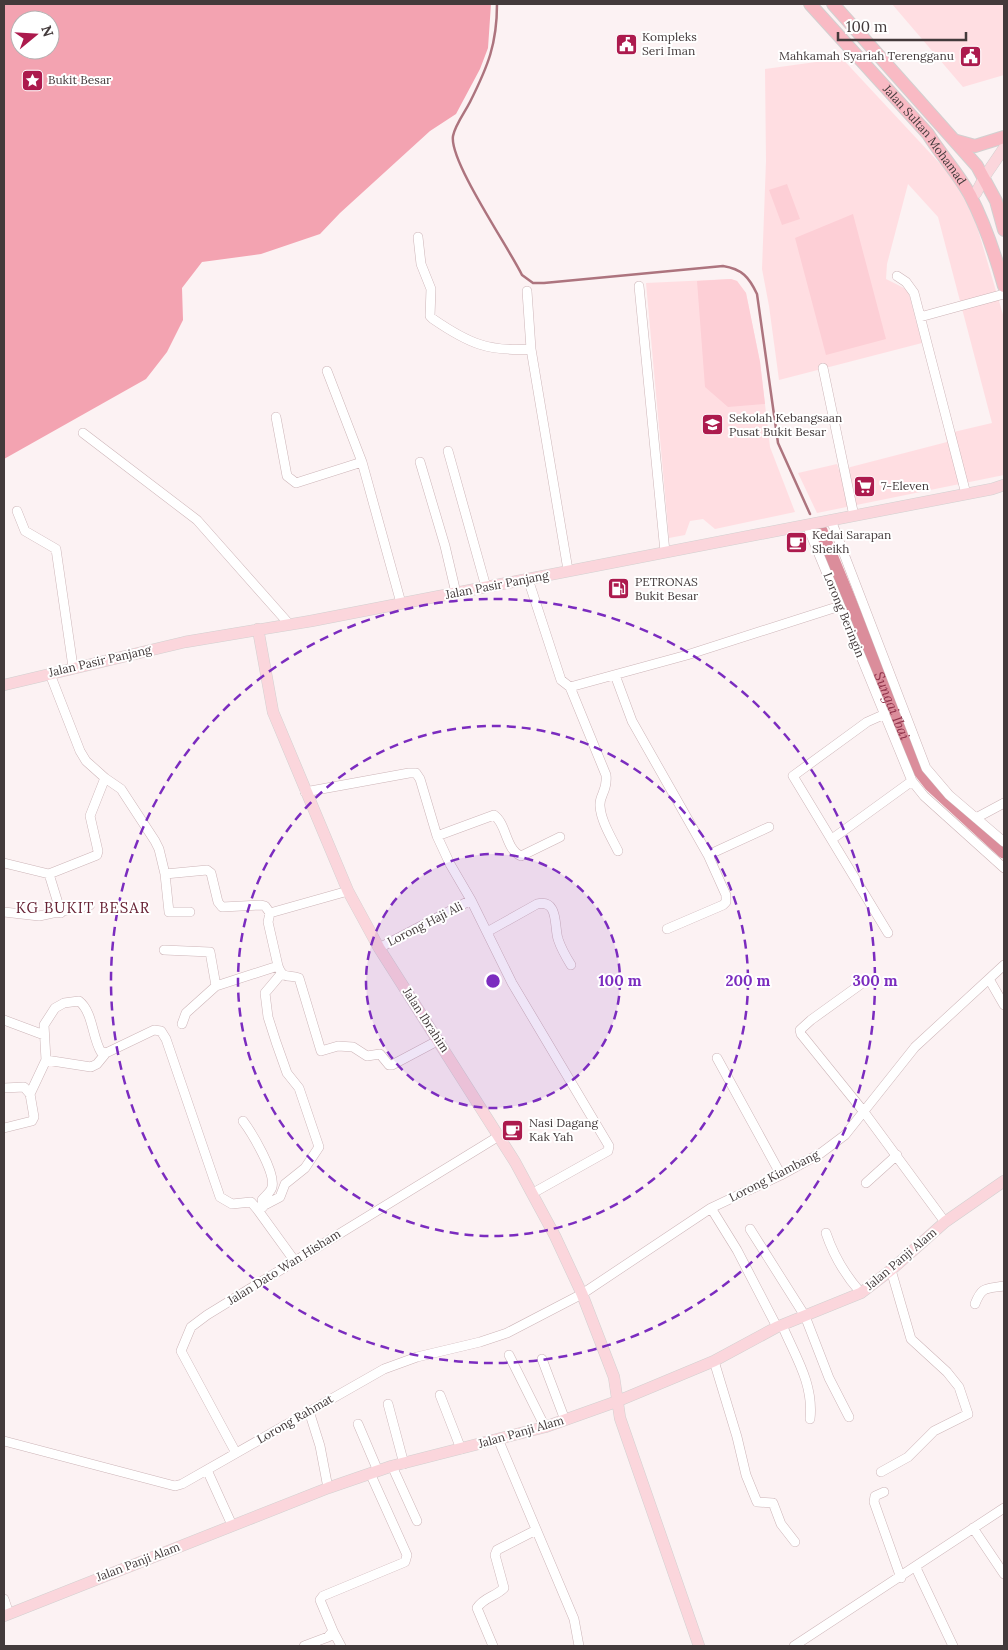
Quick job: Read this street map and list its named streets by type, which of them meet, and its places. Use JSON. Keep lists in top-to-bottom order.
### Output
{
  "streets": {
    "highway": ["Jalan Sultan Mohamad"],
    "main road": ["Jalan Pasir Panjang", "Jalan Ibrahim", "Jalan Panji Alam"],
    "street": [
      "Lorong Beringin",
      "Lorong Haji Ali",
      "Lorong Kiambang",
      "Jalan Dato Wan Hisham",
      "Lorong Rahmat"
    ]
  },
  "crossings": [
    ["Jalan Pasir Panjang", "Lorong Beringin"],
    ["Jalan Pasir Panjang", "Jalan Ibrahim"],
    ["Lorong Haji Ali", "Jalan Ibrahim"],
    ["Jalan Ibrahim", "Lorong Kiambang"],
    ["Jalan Ibrahim", "Jalan Panji Alam"],
    ["Jalan Ibrahim", "Jalan Dato Wan Hisham"],
    ["Jalan Ibrahim", "Lorong Rahmat"],
    ["Lorong Kiambang", "Lorong Rahmat"],
    ["Jalan Dato Wan Hisham", "Lorong Rahmat"]
  ],
  "districts": ["KG BUKIT BESAR"],
  "water": ["Sungai Ibai"],
  "places": {
    "public building": ["Kompleks Seri Iman", "Mahkamah Syariah Terengganu"],
    "place": ["Bukit Besar"],
    "school or university": ["Sekolah Kebangsaan Pusat Bukit Besar"],
    "supermarket": ["7-Eleven"],
    "cafe": ["Kedai Sarapan Sheikh", "Nasi Dagang Kak Yah"],
    "fuel station": ["PETRONAS Bukit Besar"]
  },
  "scale_bar": "100 m",
  "north": "right",
  "rings": ["100 m", "200 m", "300 m"]
}
